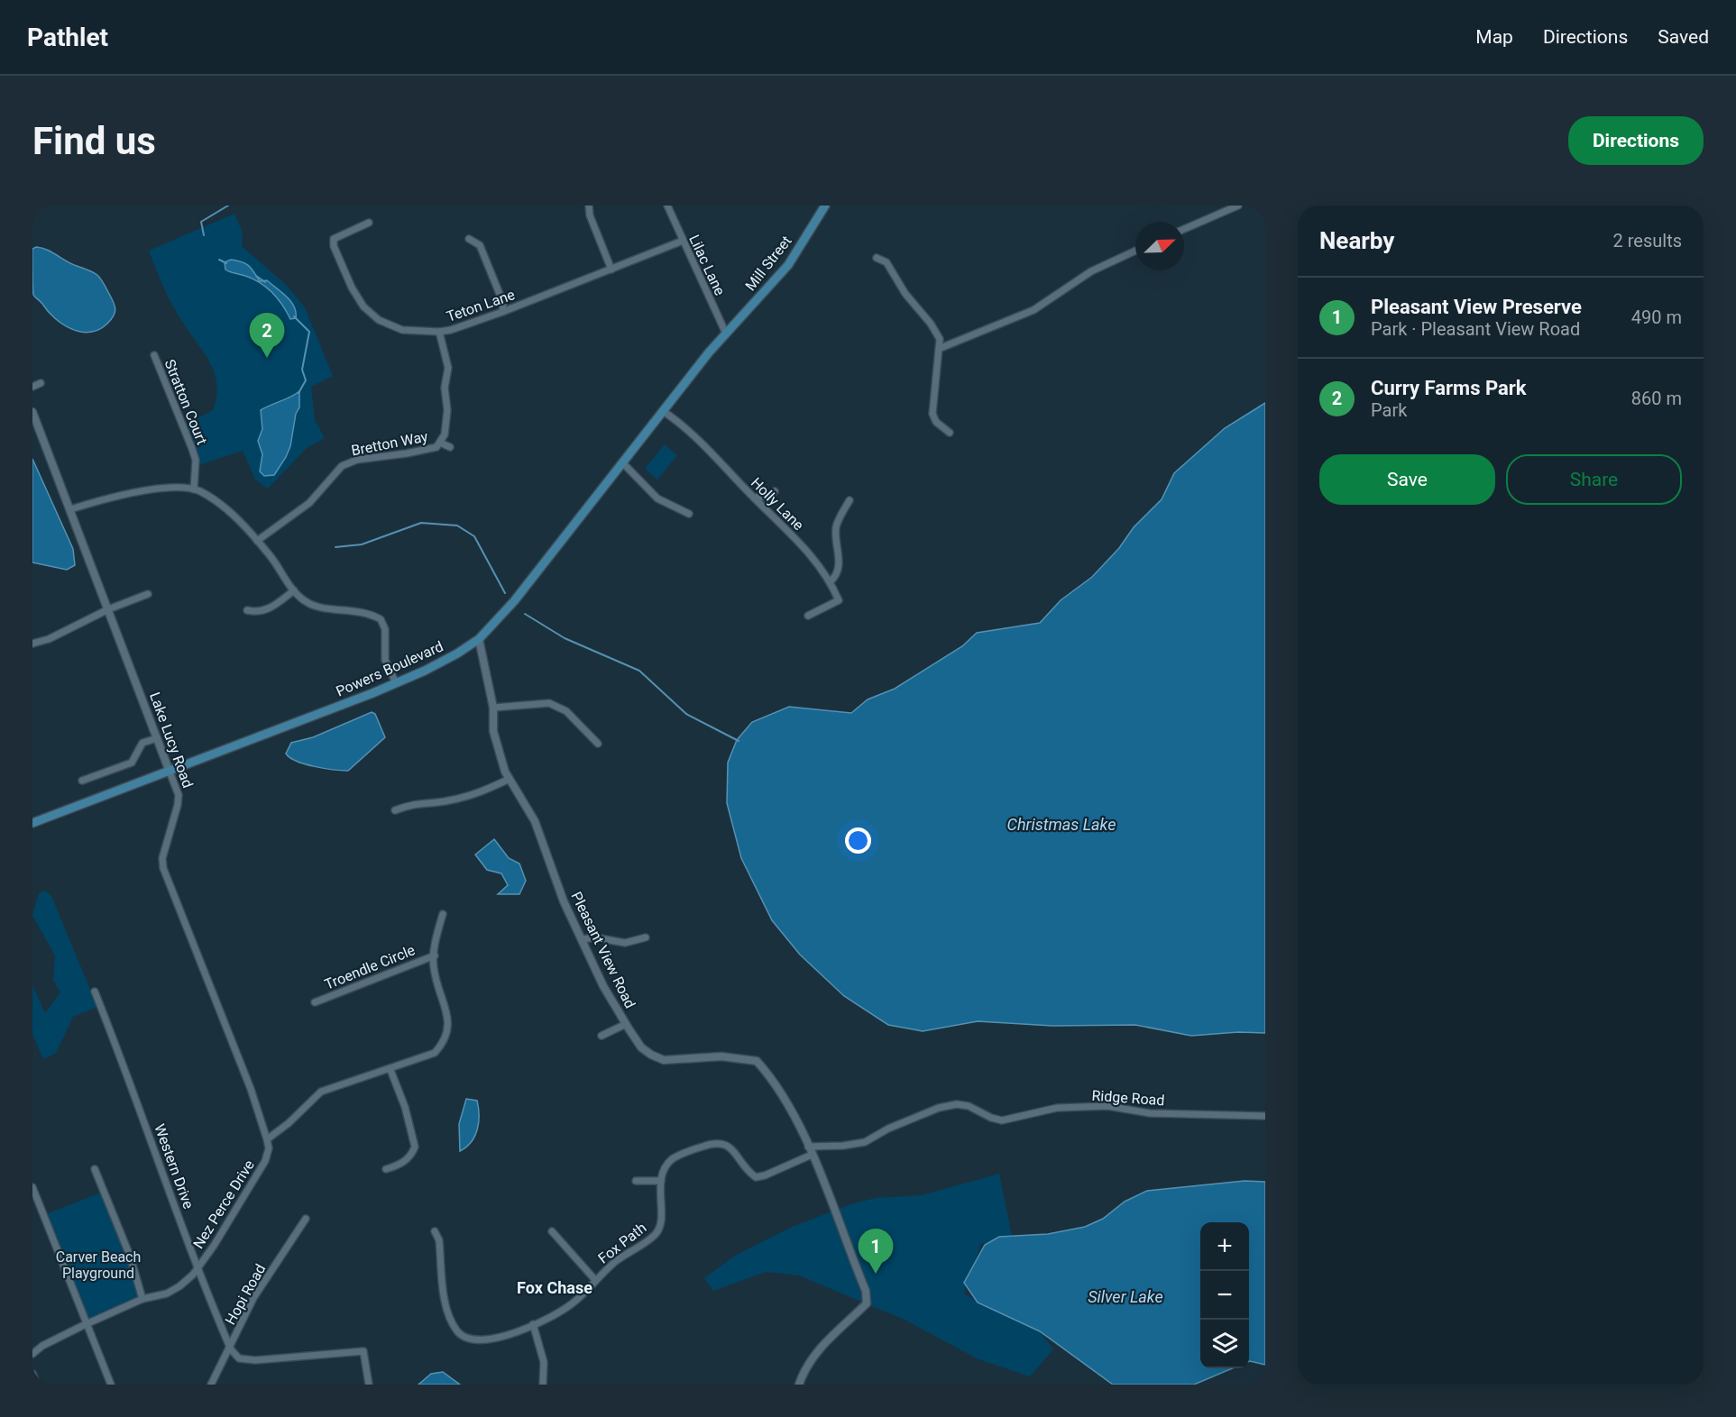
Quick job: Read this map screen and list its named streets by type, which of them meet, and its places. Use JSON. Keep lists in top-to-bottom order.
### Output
{
  "streets": {
    "main road": ["Mill Street", "Powers Boulevard"],
    "street": [
      "Lilac Lane",
      "Teton Lane",
      "Stratton Court",
      "Bretton Way",
      "Holly Lane",
      "Lake Lucy Road",
      "Pleasant View Road",
      "Troendle Circle",
      "Ridge Road",
      "Western Drive",
      "Nez Perce Drive",
      "Fox Path",
      "Hopi Road"
    ]
  },
  "crossings": [
    ["Mill Street", "Lilac Lane"],
    ["Mill Street", "Powers Boulevard"],
    ["Lilac Lane", "Teton Lane"],
    ["Lilac Lane", "Powers Boulevard"],
    ["Teton Lane", "Bretton Way"],
    ["Holly Lane", "Powers Boulevard"],
    ["Powers Boulevard", "Lake Lucy Road"],
    ["Powers Boulevard", "Pleasant View Road"],
    ["Lake Lucy Road", "Nez Perce Drive"],
    ["Pleasant View Road", "Ridge Road"],
    ["Western Drive", "Nez Perce Drive"],
    ["Western Drive", "Hopi Road"]
  ],
  "districts": ["Fox Chase"],
  "water": ["Christmas Lake", "Silver Lake"],
  "parks": ["Carver Beach Playground"],
  "north": "top right",
  "page": {
    "header": "Pathlet",
    "nav": ["Map", "Directions", "Saved"],
    "buttons": [
      "Directions",
      ["Save", "Share"]
    ],
    "title": "Find us",
    "heading": ["Nearby", "2 results"],
    "list": [
      {
        "mark": "1",
        "name": "Pleasant View Preserve",
        "note": "Park · Pleasant View Road",
        "value": "490 m"
      },
      {
        "mark": "2",
        "name": "Curry Farms Park",
        "note": "Park",
        "value": "860 m"
      }
    ],
    "pins": ["2", "1"],
    "map_buttons": ["+", "−"]
  }
}
